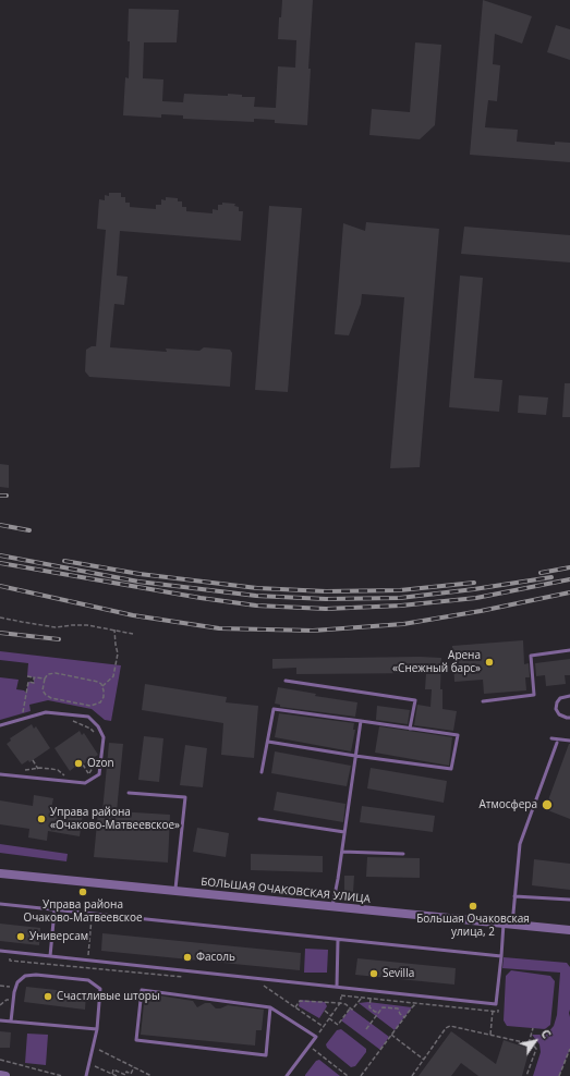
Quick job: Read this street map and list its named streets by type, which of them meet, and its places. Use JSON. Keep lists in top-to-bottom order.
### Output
{
  "streets": {
    "street": ["БОЛЬШАЯ ОЧАКОВСКАЯ УЛИЦА"]
  },
  "places": [
    "Арена «Снежный барс»",
    "Ozon",
    "Атмосфера",
    "Управа района «Очаково-Матвеевское»",
    "Управа района Очаково-Матвеевское",
    "Большая Очаковская улица, 2",
    "Универсам",
    "Фасоль",
    "Sevilla",
    "Счастливые шторы"
  ],
  "north": "top right"
}
